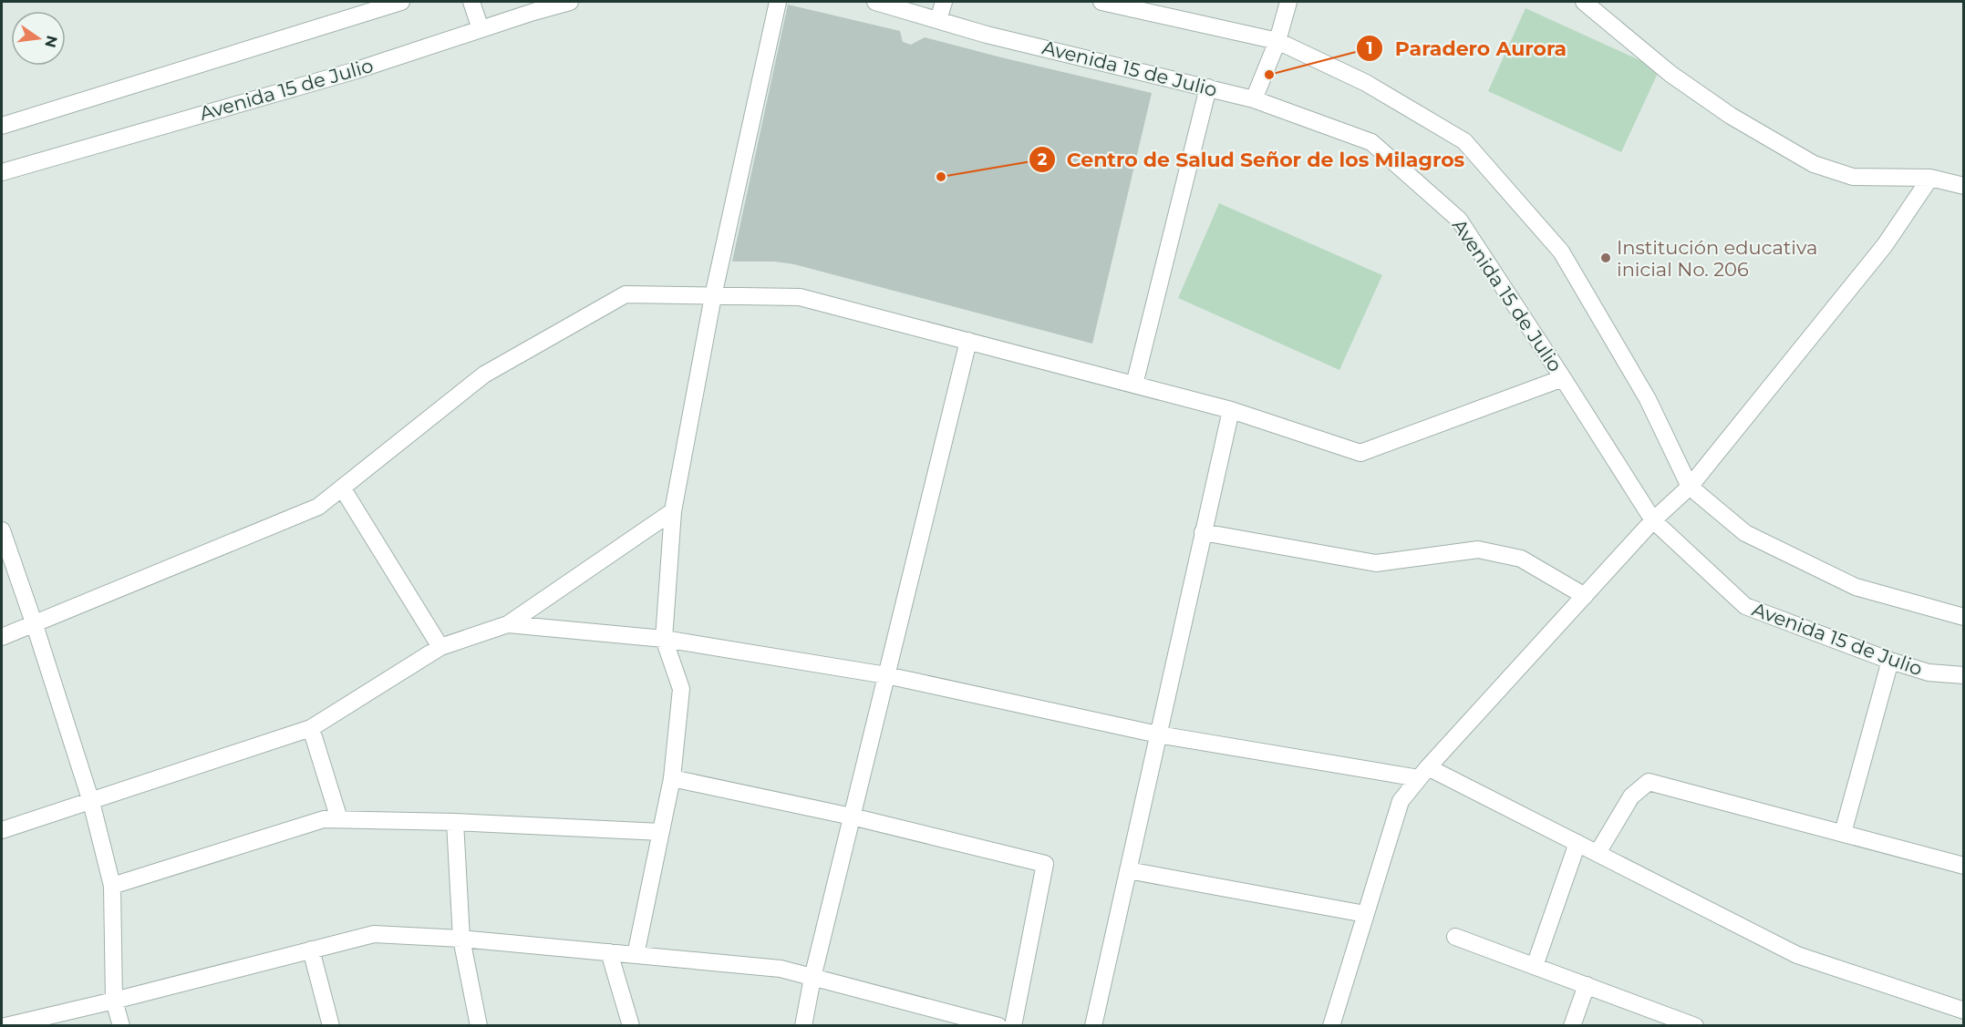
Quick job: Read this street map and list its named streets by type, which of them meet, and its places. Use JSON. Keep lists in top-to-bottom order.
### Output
{
  "streets": {
    "street": ["Avenida 15 de Julio"]
  },
  "places": ["Paradero Aurora", "Centro de Salud Señor de los Milagros", "Institución educativa inicial No. 206"],
  "north": "right"
}
